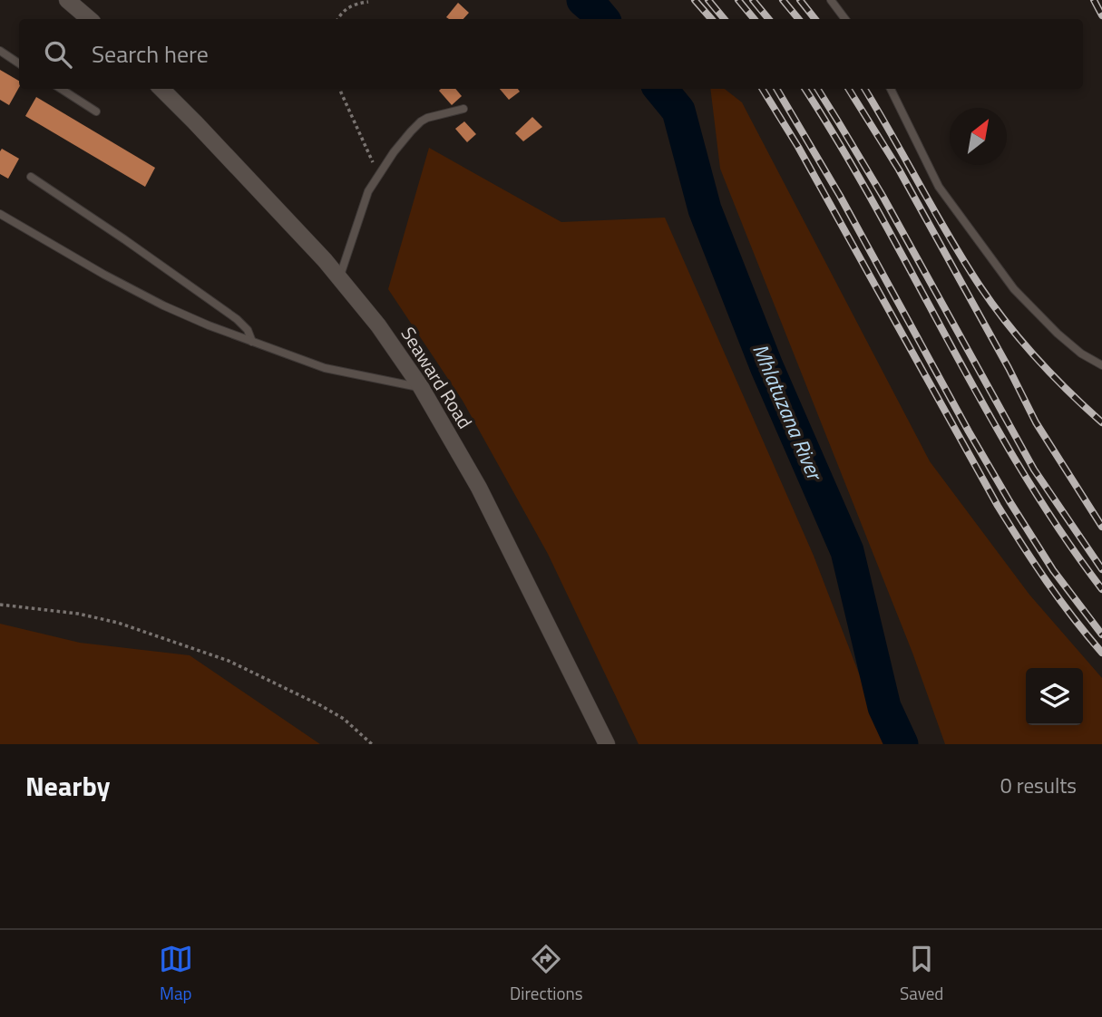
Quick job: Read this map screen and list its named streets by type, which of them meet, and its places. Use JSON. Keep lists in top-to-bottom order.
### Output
{
  "streets": {
    "street": ["Seaward Road"]
  },
  "water": ["Mhlatuzana River"],
  "north": "top right",
  "page": {
    "search": "Search here",
    "heading": ["Nearby", "0 results"],
    "nav": ["Map", "Directions", "Saved"]
  }
}
